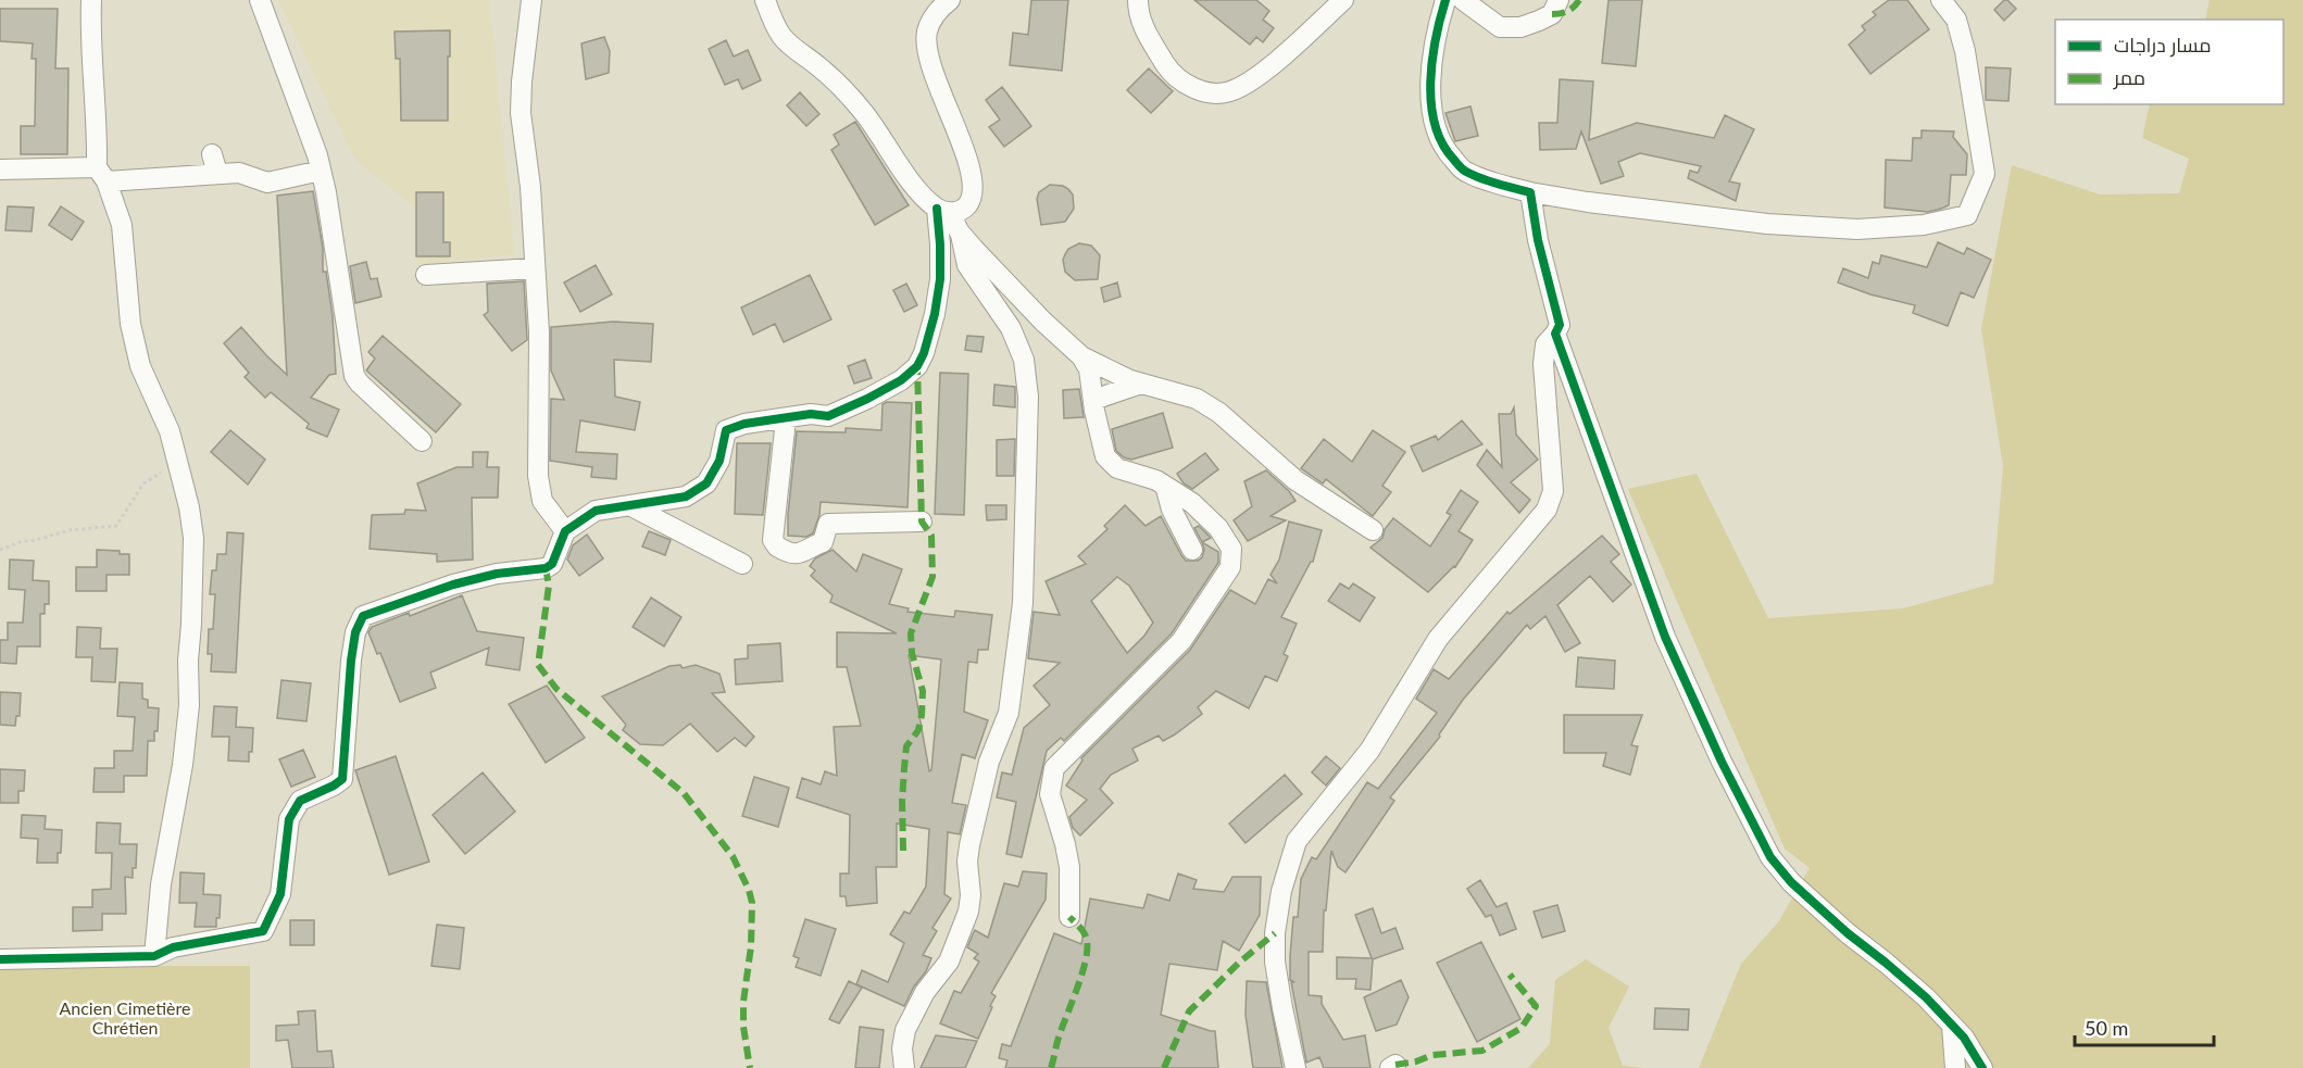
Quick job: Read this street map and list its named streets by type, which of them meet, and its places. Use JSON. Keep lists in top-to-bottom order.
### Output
{
  "parks": ["Ancien Cimetière Chrétien"],
  "legend": ["مسار دراجات", "ممر"],
  "scale_bar": "50 m"
}
